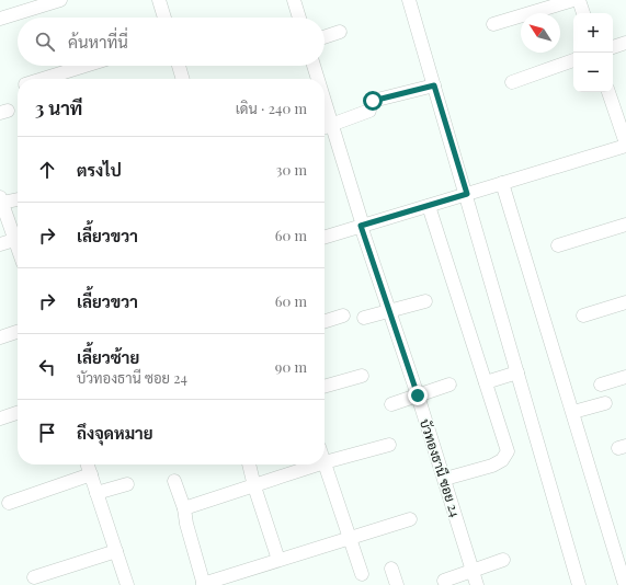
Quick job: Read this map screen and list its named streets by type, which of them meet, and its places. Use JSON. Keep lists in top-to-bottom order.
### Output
{
  "streets": {
    "street": ["บัวทองธานี ซอย 24"]
  },
  "north": "top left",
  "page": {
    "map_buttons": ["+", "−"],
    "search": "ค้นหาที่นี่",
    "heading": ["3 นาที", "เดิน · 240 m"],
    "list": [
      ["ตรงไป", "30 m"],
      ["เลี้ยวขวา", "60 m"],
      ["เลี้ยวขวา", "60 m"],
      ["เลี้ยวซ้าย", "บัวทองธานี ซอย 24", "90 m"],
      "ถึงจุดหมาย"
    ]
  }
}
